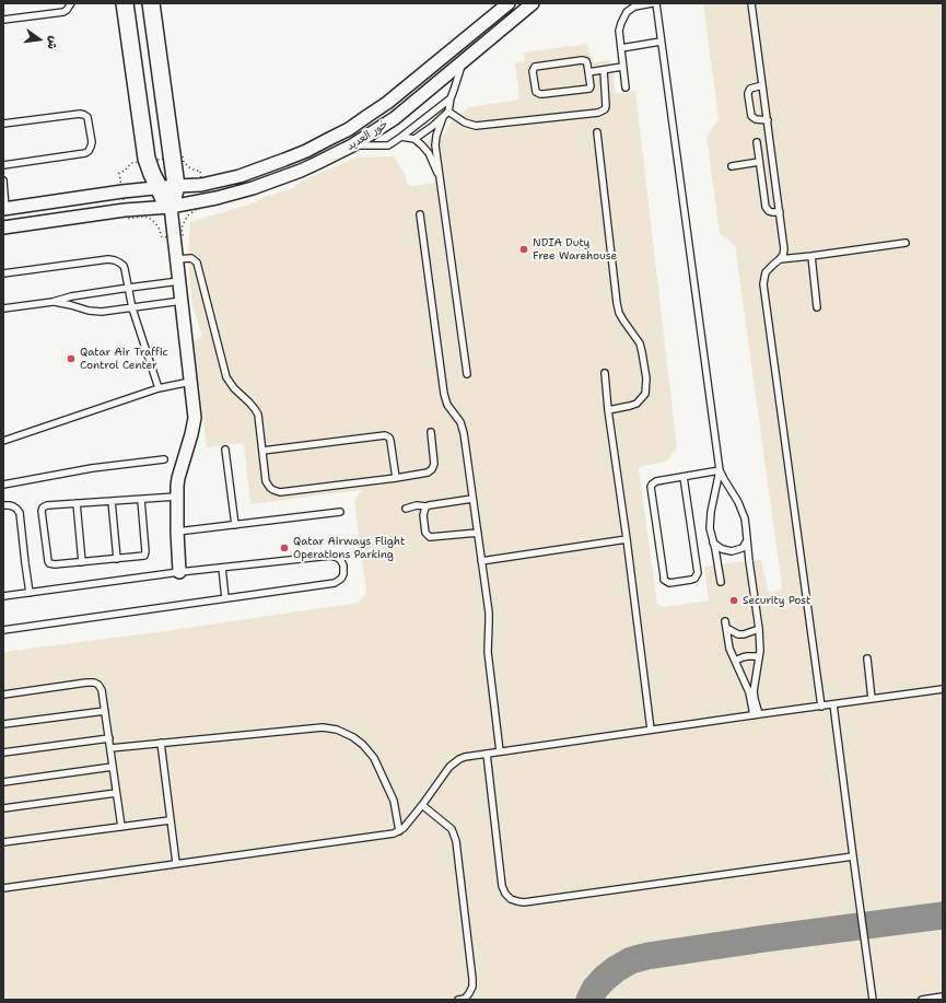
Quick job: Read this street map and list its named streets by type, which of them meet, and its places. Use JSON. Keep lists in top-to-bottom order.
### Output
{
  "streets": {
    "street": ["خور العديد"]
  },
  "places": [
    "NDIA Duty Free Warehouse",
    "Qatar Air Traffic Control Center",
    "Qatar Airways Flight Operations Parking",
    "Security Post"
  ],
  "north": "right"
}
